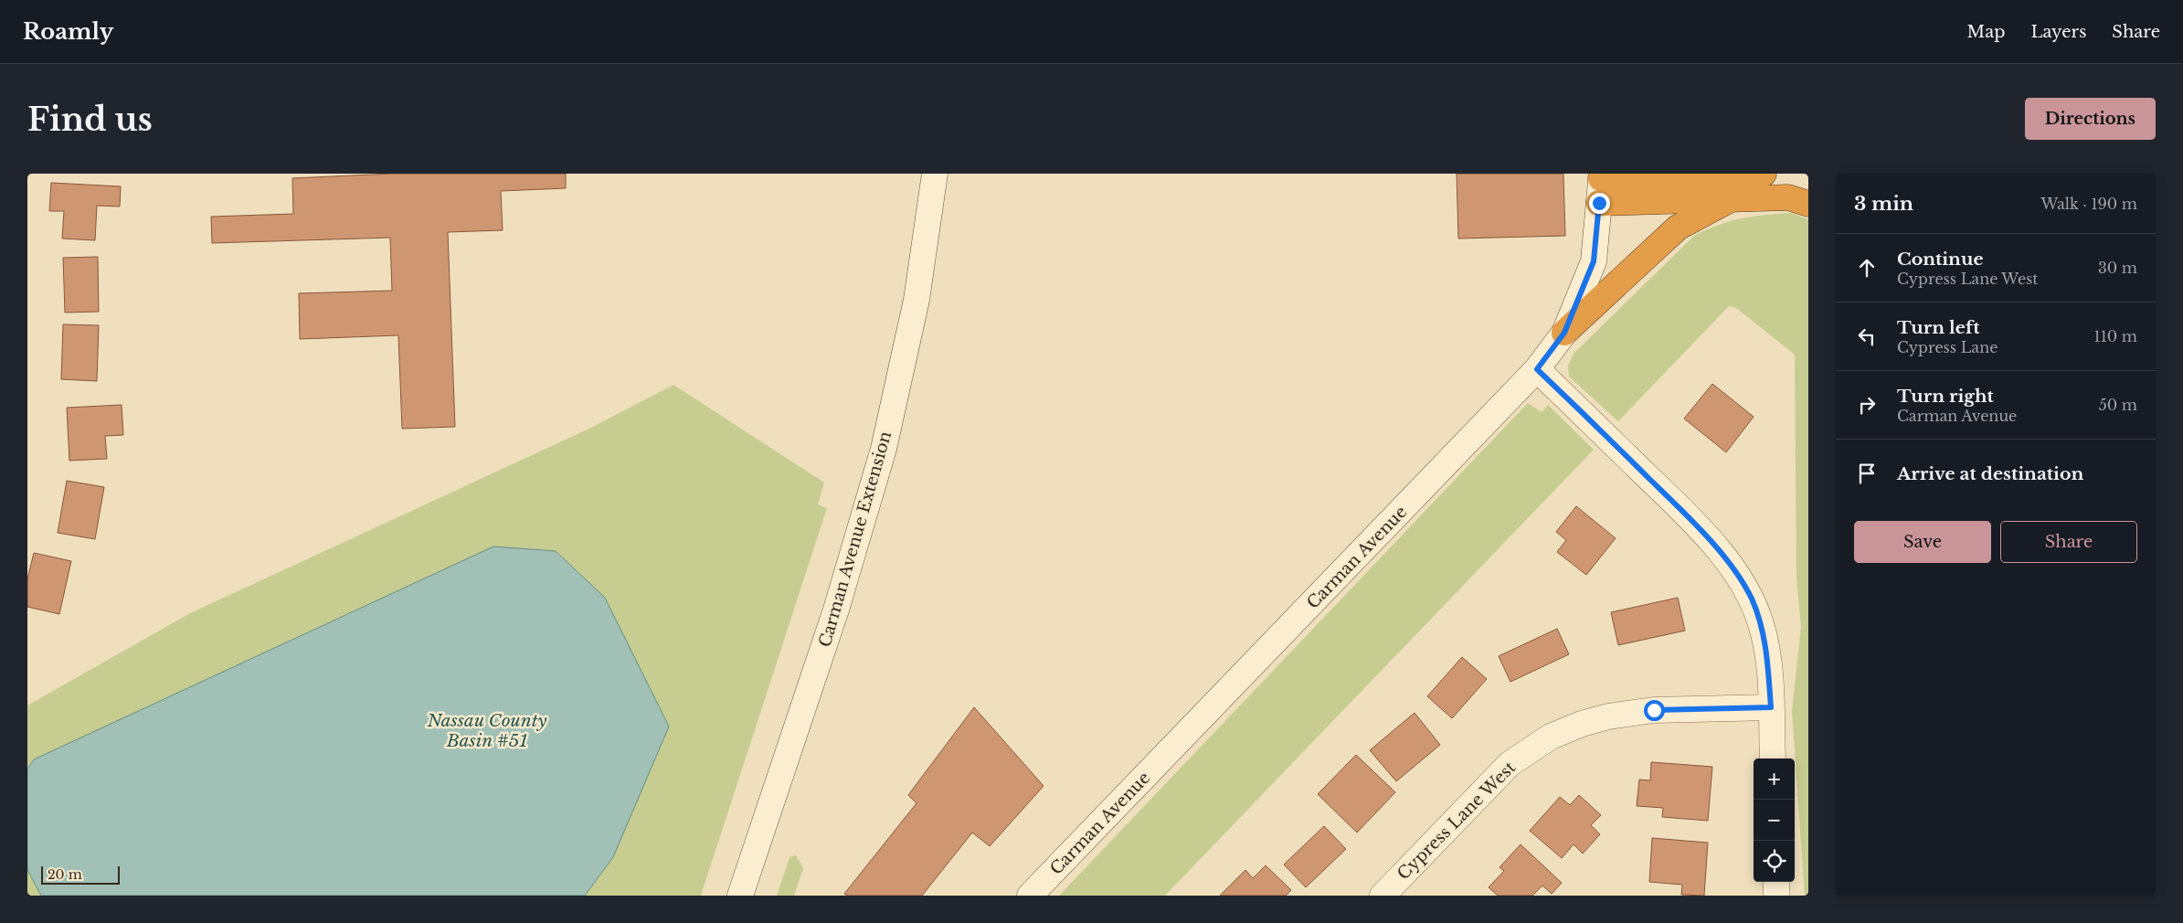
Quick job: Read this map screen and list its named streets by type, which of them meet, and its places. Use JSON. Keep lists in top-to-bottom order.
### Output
{
  "streets": {
    "main road": ["Carman Avenue Extension", "Carman Avenue", "Cypress Lane West"]
  },
  "water": ["Nassau County Basin #51"],
  "scale_bar": "20 m",
  "page": {
    "header": "Roamly",
    "nav": ["Map", "Layers", "Share"],
    "buttons": [
      "Directions",
      ["Save", "Share"]
    ],
    "title": "Find us",
    "heading": ["3 min", "Walk · 190 m"],
    "list": [
      ["Continue", "Cypress Lane West", "30 m"],
      ["Turn left", "Cypress Lane", "110 m"],
      ["Turn right", "Carman Avenue", "50 m"],
      "Arrive at destination"
    ],
    "map_buttons": ["+", "−"],
    "scale": "20 m"
  }
}
